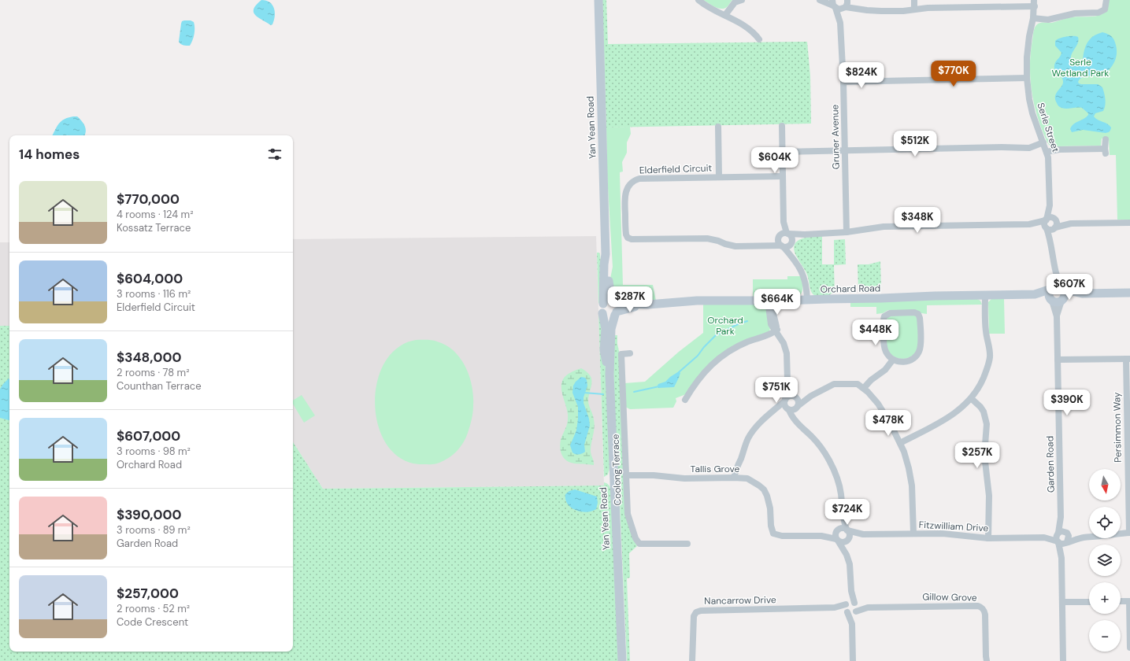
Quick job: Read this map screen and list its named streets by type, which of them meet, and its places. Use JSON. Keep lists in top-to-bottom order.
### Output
{
  "streets": {
    "main road": ["Yan Yean Road", "Orchard Road"],
    "street": [
      "Serle Street",
      "Gruner Avenue",
      "Elderfield Circuit",
      "Persimmon Way",
      "Garden Road",
      "Tallis Grove",
      "Coolong Terrace",
      "Fitzwilliam Drive",
      "Gillow Grove",
      "Nancarrow Drive"
    ]
  },
  "crossings": [
    ["Yan Yean Road", "Orchard Road"],
    ["Orchard Road", "Garden Road"],
    ["Garden Road", "Fitzwilliam Drive"],
    ["Tallis Grove", "Coolong Terrace"],
    ["Tallis Grove", "Fitzwilliam Drive"],
    ["Gillow Grove", "Nancarrow Drive"]
  ],
  "parks": ["Serle Wetland Park", "Orchard Park"],
  "north": "bottom",
  "page": {
    "price": [
      "$770K",
      "$824K",
      "$512K",
      "$604K",
      "$348K",
      "$607K",
      "$287K",
      "$664K",
      "$448K",
      "$751K",
      "$390K",
      "$478K",
      "$257K",
      "$724K"
    ],
    "heading": "14 homes",
    "list": [
      {
        "name": "$770,000",
        "note": "4 rooms · 124 m² · Kossatz Terrace"
      },
      {
        "name": "$604,000",
        "note": "3 rooms · 116 m² · Elderfield Circuit"
      },
      {
        "name": "$348,000",
        "note": "2 rooms · 78 m² · Counthan Terrace"
      },
      {
        "name": "$607,000",
        "note": "3 rooms · 98 m² · Orchard Road"
      },
      {
        "name": "$390,000",
        "note": "3 rooms · 89 m² · Garden Road"
      },
      {
        "name": "$257,000",
        "note": "2 rooms · 52 m² · Code Crescent"
      }
    ],
    "map_buttons": ["+", "−"]
  }
}
